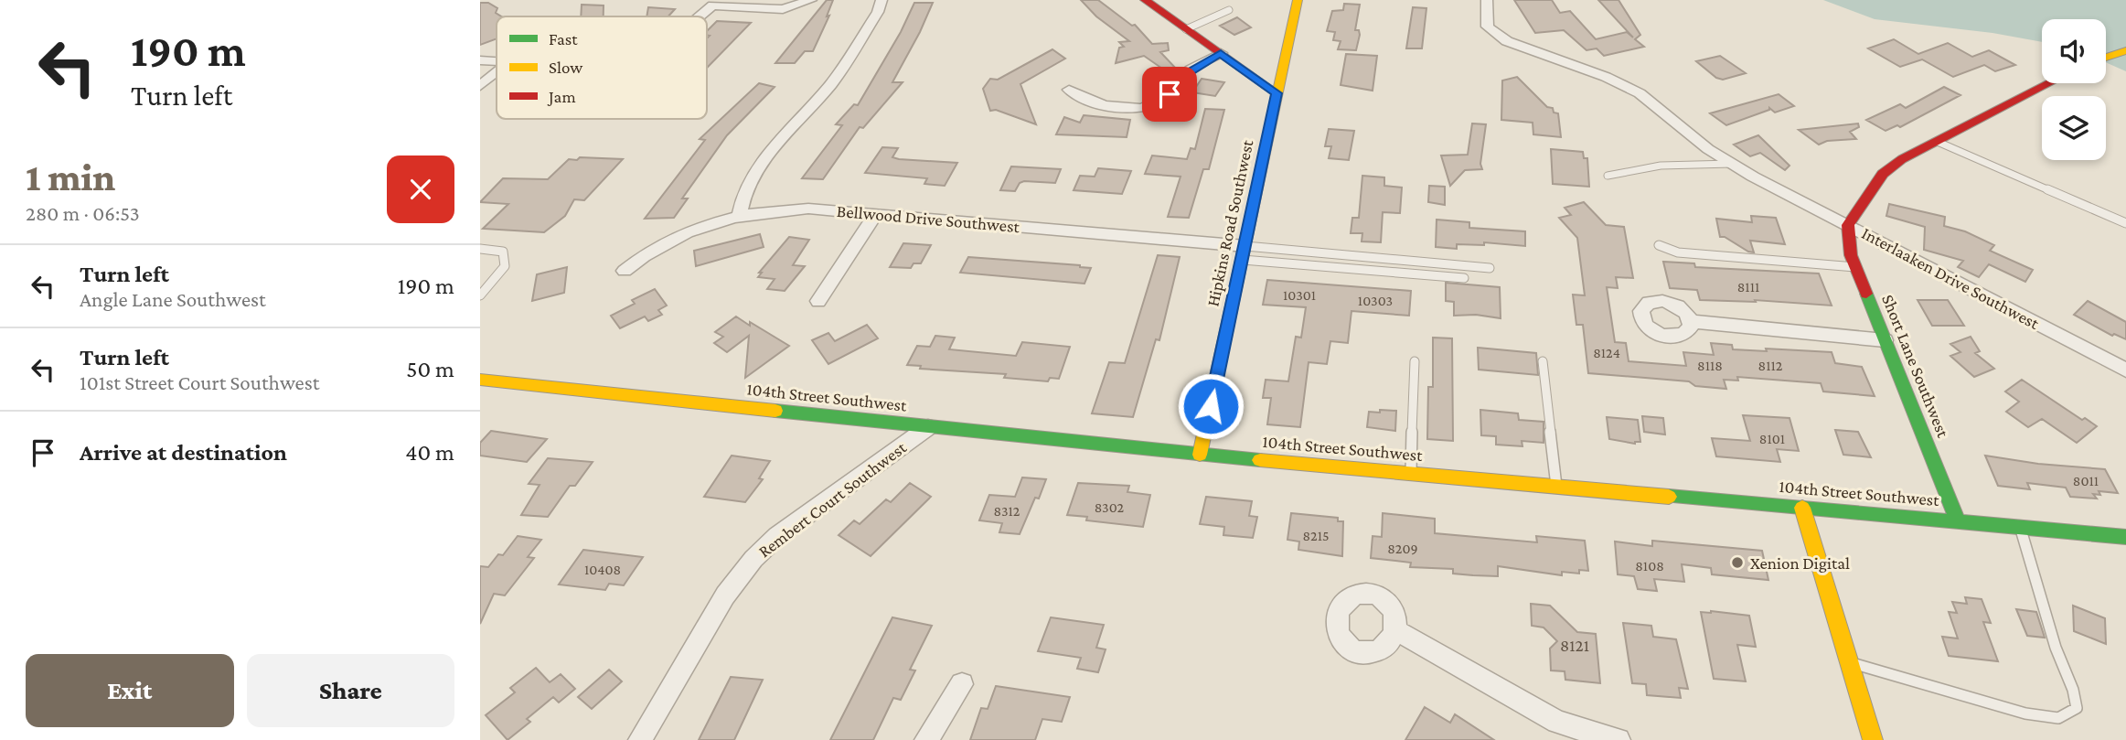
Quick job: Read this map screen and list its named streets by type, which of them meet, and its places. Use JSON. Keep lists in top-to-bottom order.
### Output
{
  "streets": {
    "street": [
      "Bellwood Drive Southwest",
      "Hipkins Road Southwest",
      "Interlaaken Drive Southwest",
      "Short Lane Southwest",
      "104th Street Southwest",
      "Rembert Court Southwest"
    ]
  },
  "crossings": [
    ["Bellwood Drive Southwest", "Hipkins Road Southwest"],
    ["Hipkins Road Southwest", "104th Street Southwest"],
    ["Interlaaken Drive Southwest", "Short Lane Southwest"],
    ["Short Lane Southwest", "104th Street Southwest"],
    ["104th Street Southwest", "Rembert Court Southwest"]
  ],
  "places": ["Xenion Digital"],
  "house_numbers": [
    "8111",
    "10301",
    "10303",
    "8124",
    "8118",
    "8112",
    "8101",
    "8011",
    "8302",
    "8312",
    "8215",
    "8209",
    "8108",
    "10408",
    "8121"
  ],
  "legend": ["Fast", "Slow", "Jam"],
  "page": {
    "turn": ["190 m", "Turn left"],
    "heading": ["1 min", "280 m · 06:53"],
    "list": [
      {
        "name": "Turn left",
        "note": "Angle Lane Southwest",
        "value": "190 m"
      },
      {
        "name": "Turn left",
        "note": "101st Street Court Southwest",
        "value": "50 m"
      },
      {
        "name": "Arrive at destination",
        "value": "40 m"
      }
    ],
    "buttons": ["Exit", "Share"]
  }
}
